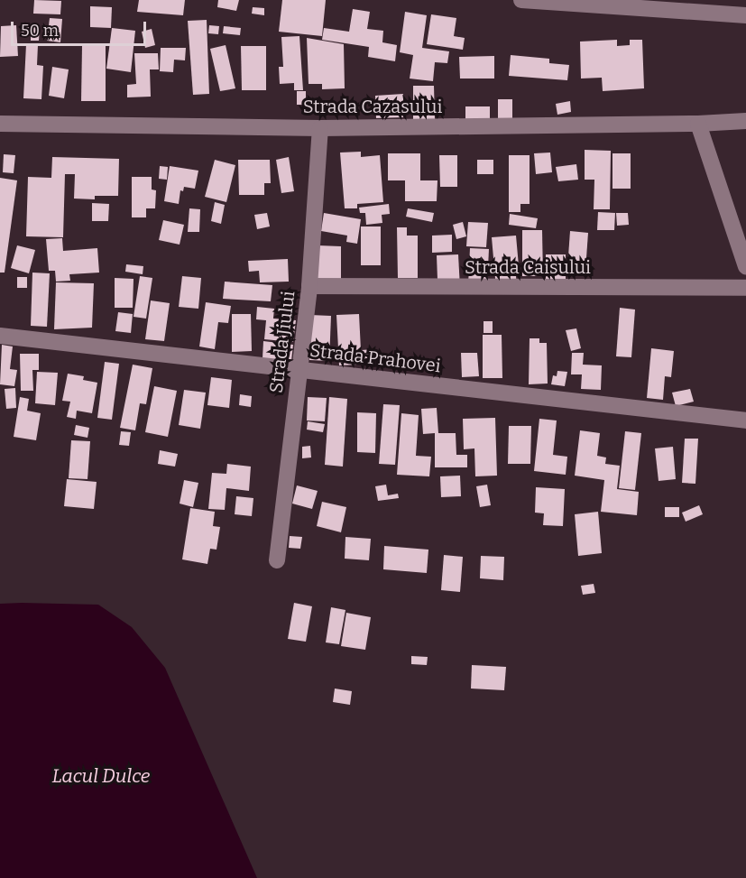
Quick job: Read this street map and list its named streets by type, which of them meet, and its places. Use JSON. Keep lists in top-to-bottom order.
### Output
{
  "streets": {
    "street": [
      "Strada Cazasului",
      "Strada Caisului",
      "Strada Jiului",
      "Strada Prahovei"
    ]
  },
  "crossings": [
    ["Strada Cazasului", "Strada Jiului"],
    ["Strada Caisului", "Strada Jiului"],
    ["Strada Jiului", "Strada Prahovei"]
  ],
  "water": ["Lacul Dulce"],
  "scale_bar": "50 m"
}
